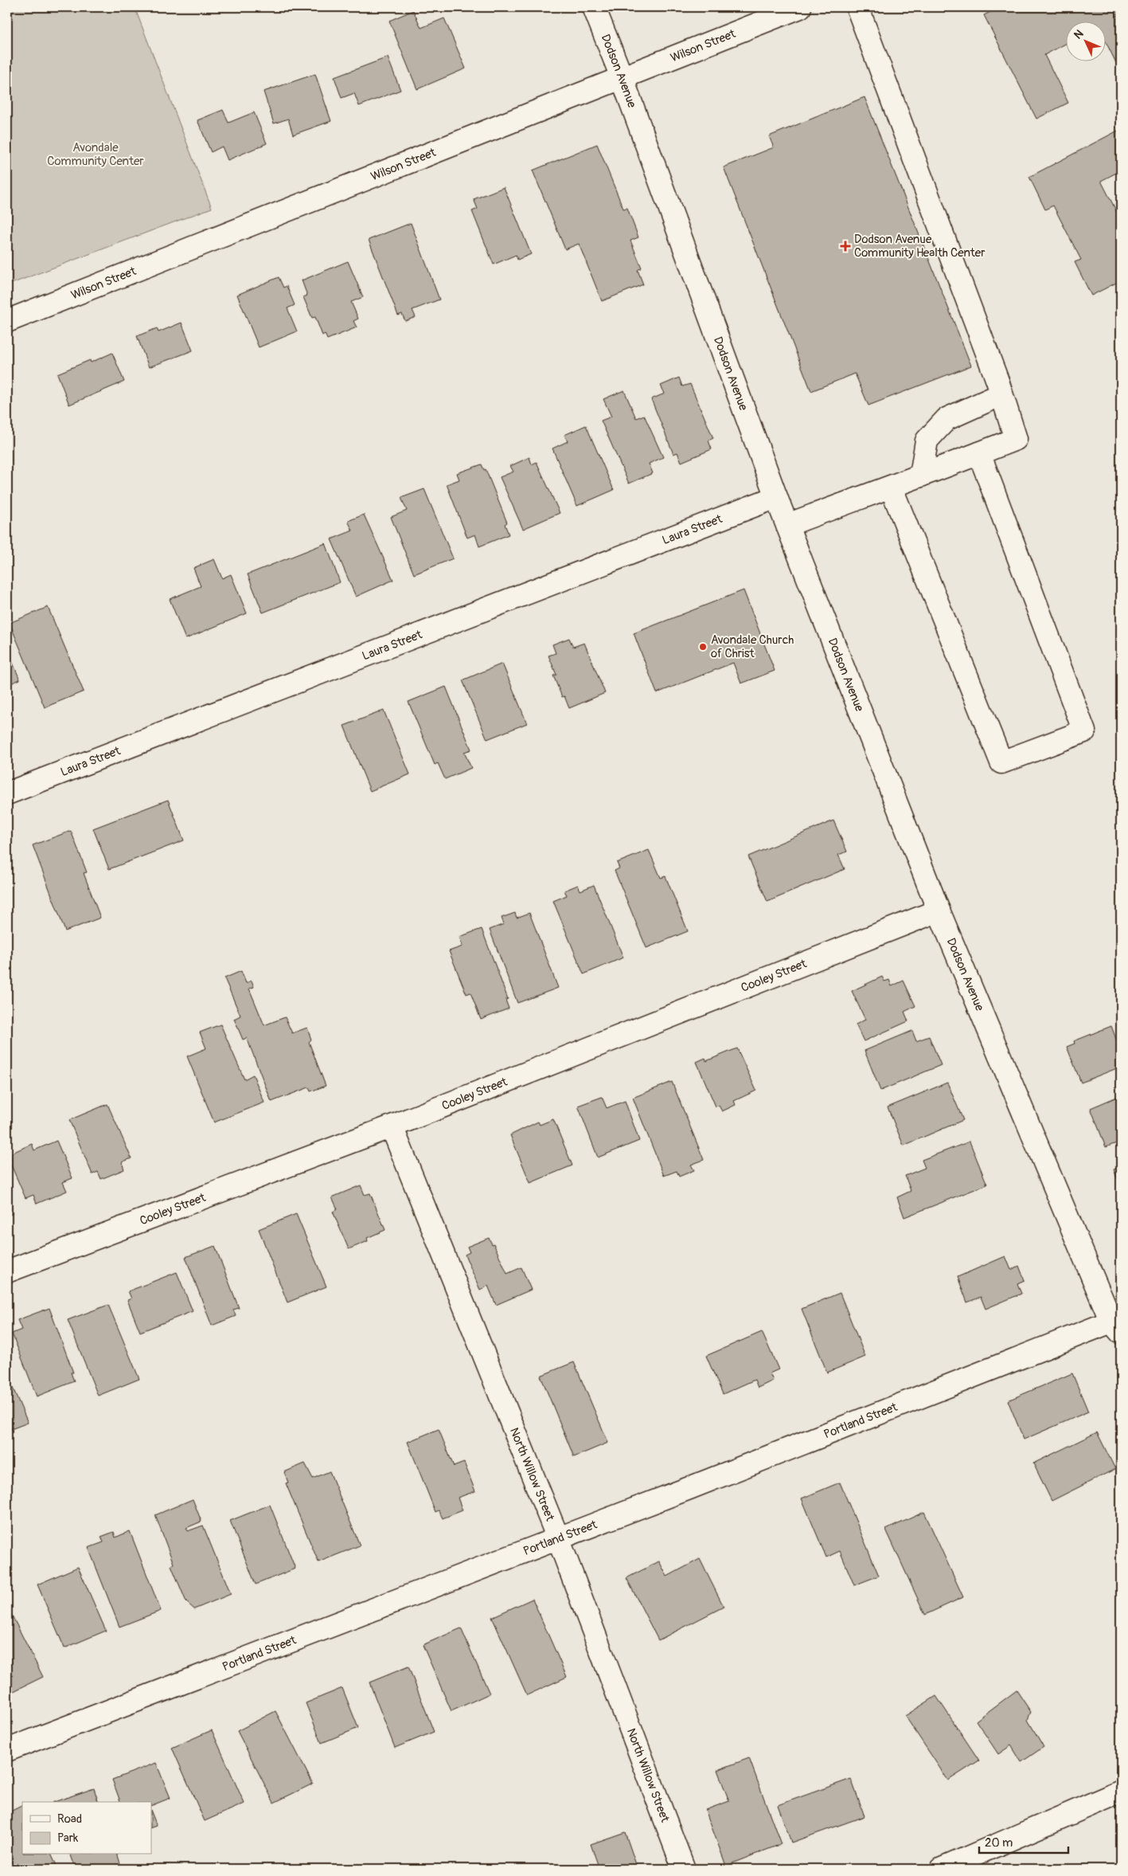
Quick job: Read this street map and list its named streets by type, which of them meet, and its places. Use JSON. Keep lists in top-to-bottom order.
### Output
{
  "streets": {
    "street": [
      "Wilson Street",
      "Dodson Avenue",
      "Laura Street",
      "Cooley Street",
      "Portland Street",
      "North Willow Street"
    ]
  },
  "crossings": [
    ["Wilson Street", "Dodson Avenue"],
    ["Dodson Avenue", "Laura Street"],
    ["Dodson Avenue", "Cooley Street"],
    ["Dodson Avenue", "Portland Street"],
    ["Cooley Street", "North Willow Street"],
    ["Portland Street", "North Willow Street"]
  ],
  "parks": ["Avondale Community Center"],
  "places": {
    "health": ["Dodson Avenue Community Health Center"],
    "other": ["Avondale Church of Christ"]
  },
  "legend": ["Road", "Park"],
  "scale_bar": "20 m",
  "north": "top left"
}
